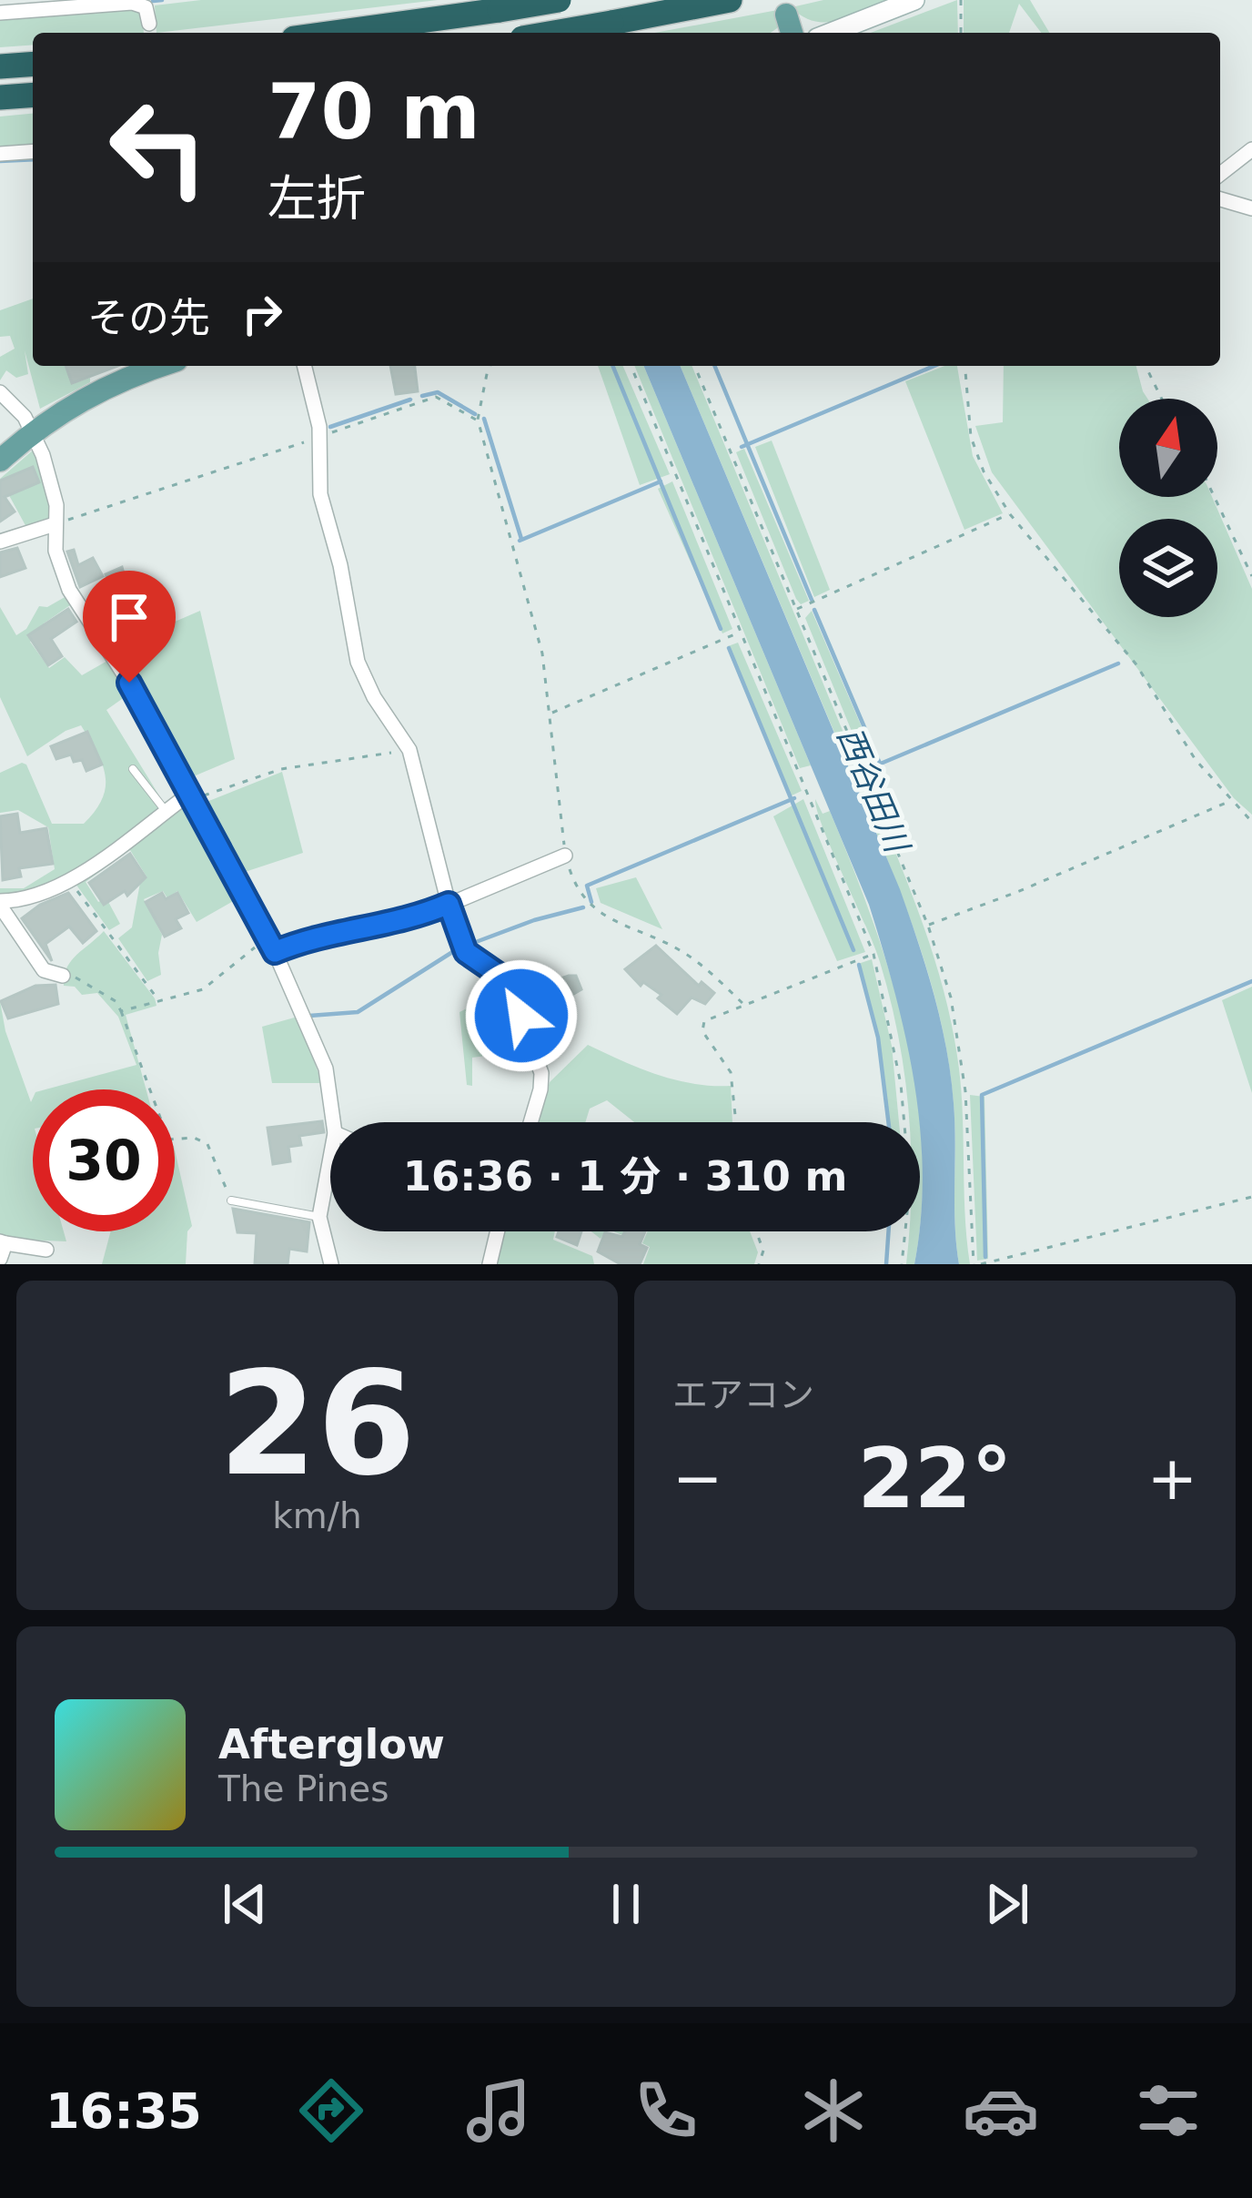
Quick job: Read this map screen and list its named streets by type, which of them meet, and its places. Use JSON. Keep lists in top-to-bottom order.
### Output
{
  "water": ["西谷田川"],
  "north": "top",
  "page": {
    "turn": ["70 m", "左折"],
    "then": "その先",
    "limit": "30",
    "trip": "16:36 · 1 分 · 310 m",
    "tile": [
      ["26", "km/h"],
      "エアコン"
    ],
    "heat": ["−", "22°", "+"],
    "song": ["Afterglow", "The Pines"],
    "tabs": "16:35"
  }
}
